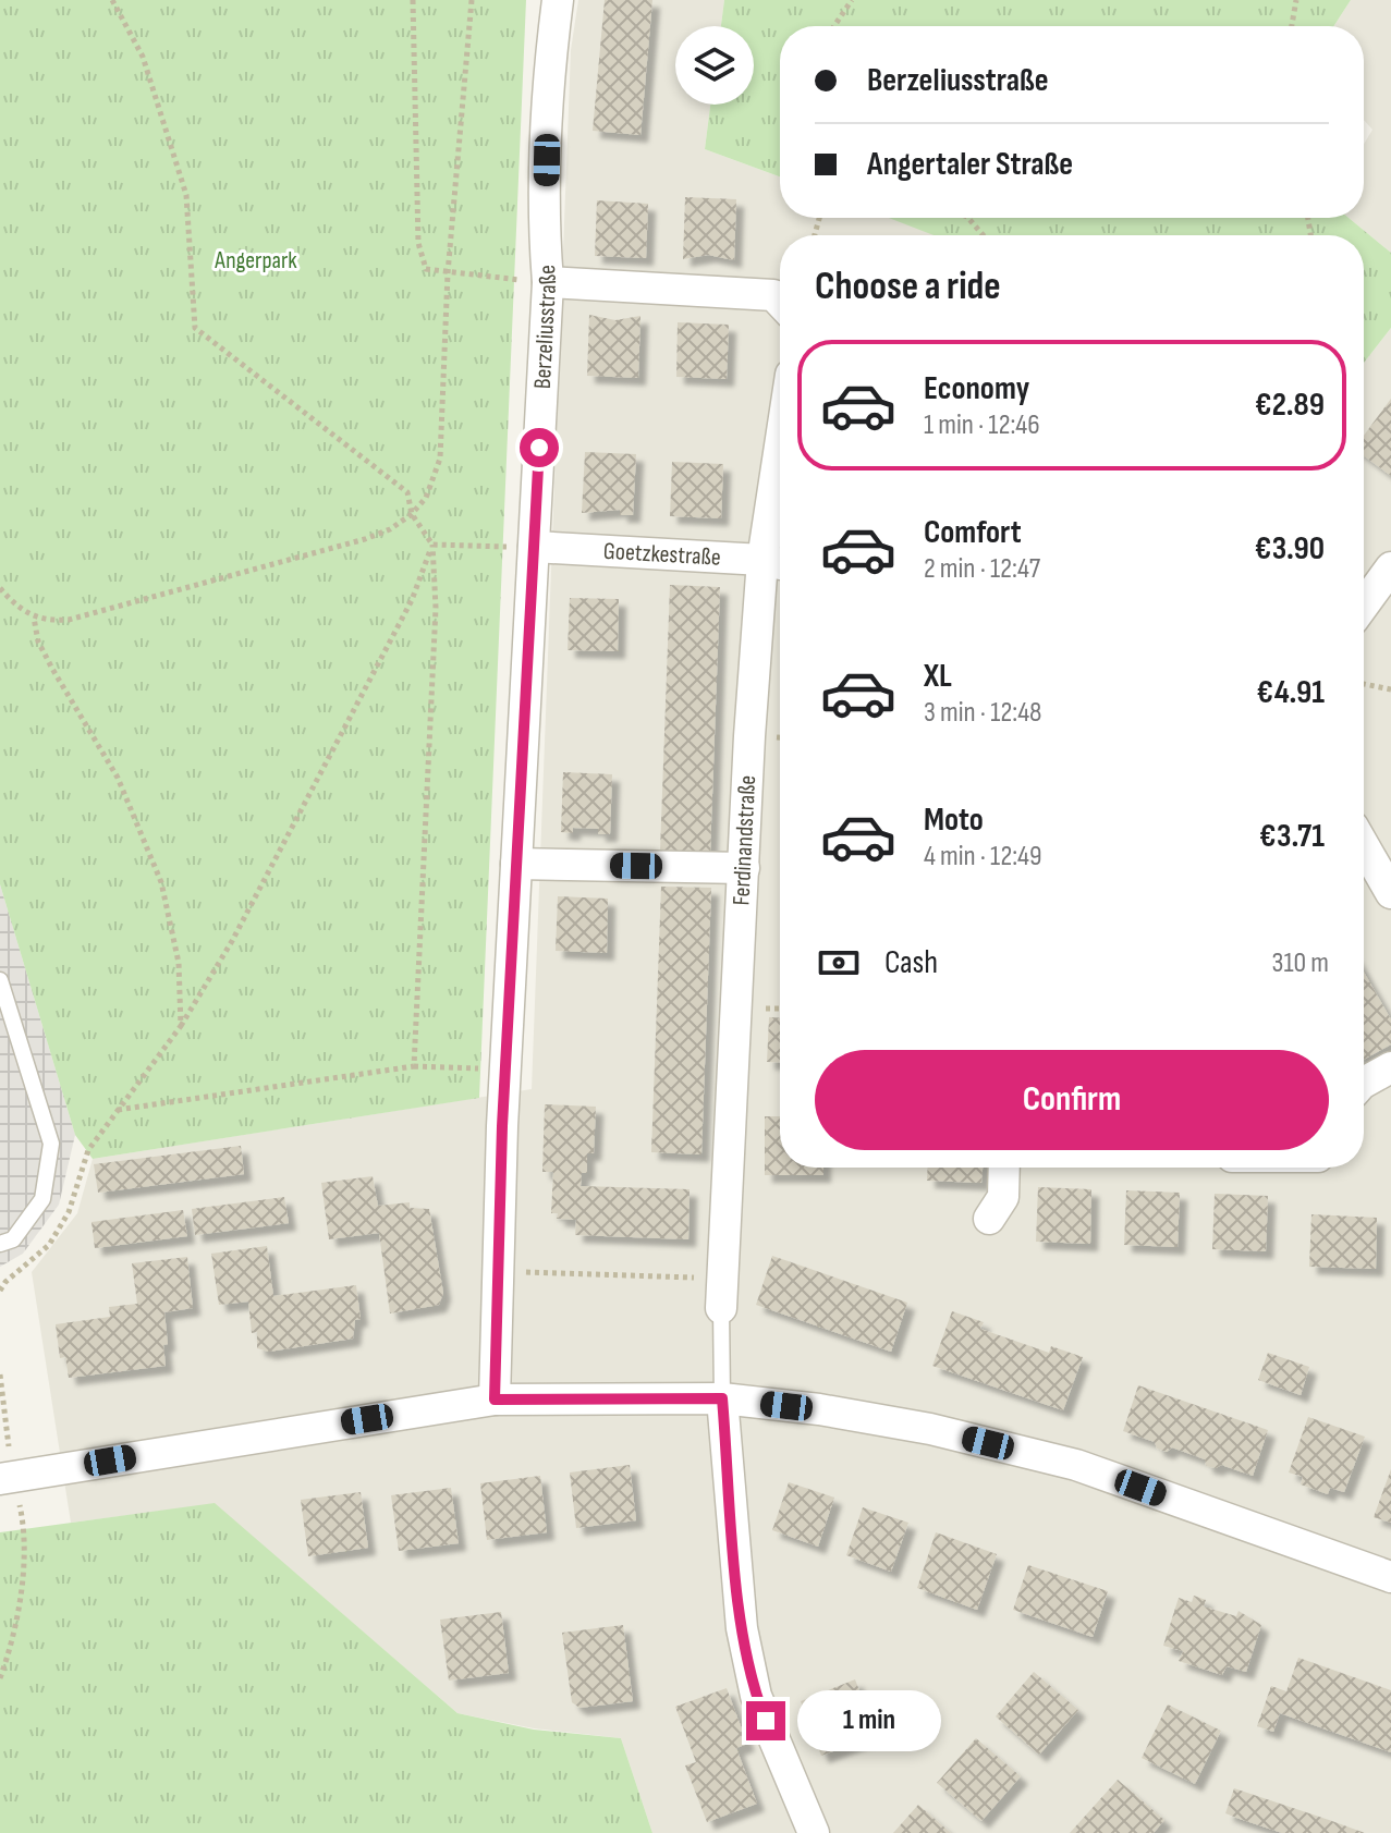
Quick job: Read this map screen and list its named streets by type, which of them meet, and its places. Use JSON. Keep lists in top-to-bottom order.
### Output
{
  "streets": {
    "street": ["Berzeliusstraße", "Goetzkestraße", "Ferdinandstraße"]
  },
  "crossings": [
    ["Berzeliusstraße", "Goetzkestraße"],
    ["Goetzkestraße", "Ferdinandstraße"]
  ],
  "parks": ["Angerpark"],
  "page": {
    "banner": ["Berzeliusstraße", "Angertaler Straße"],
    "heading": "Choose a ride",
    "list": [
      {
        "name": "Economy",
        "note": "1 min · 12:46",
        "value": "€2.89"
      },
      {
        "name": "Comfort",
        "note": "2 min · 12:47",
        "value": "€3.90"
      },
      {
        "name": "XL",
        "note": "3 min · 12:48",
        "value": "€4.91"
      },
      {
        "name": "Moto",
        "note": "4 min · 12:49",
        "value": "€3.71"
      }
    ],
    "pay": ["Cash", "310 m"],
    "buttons": "Confirm",
    "bubble": "1 min"
  }
}
